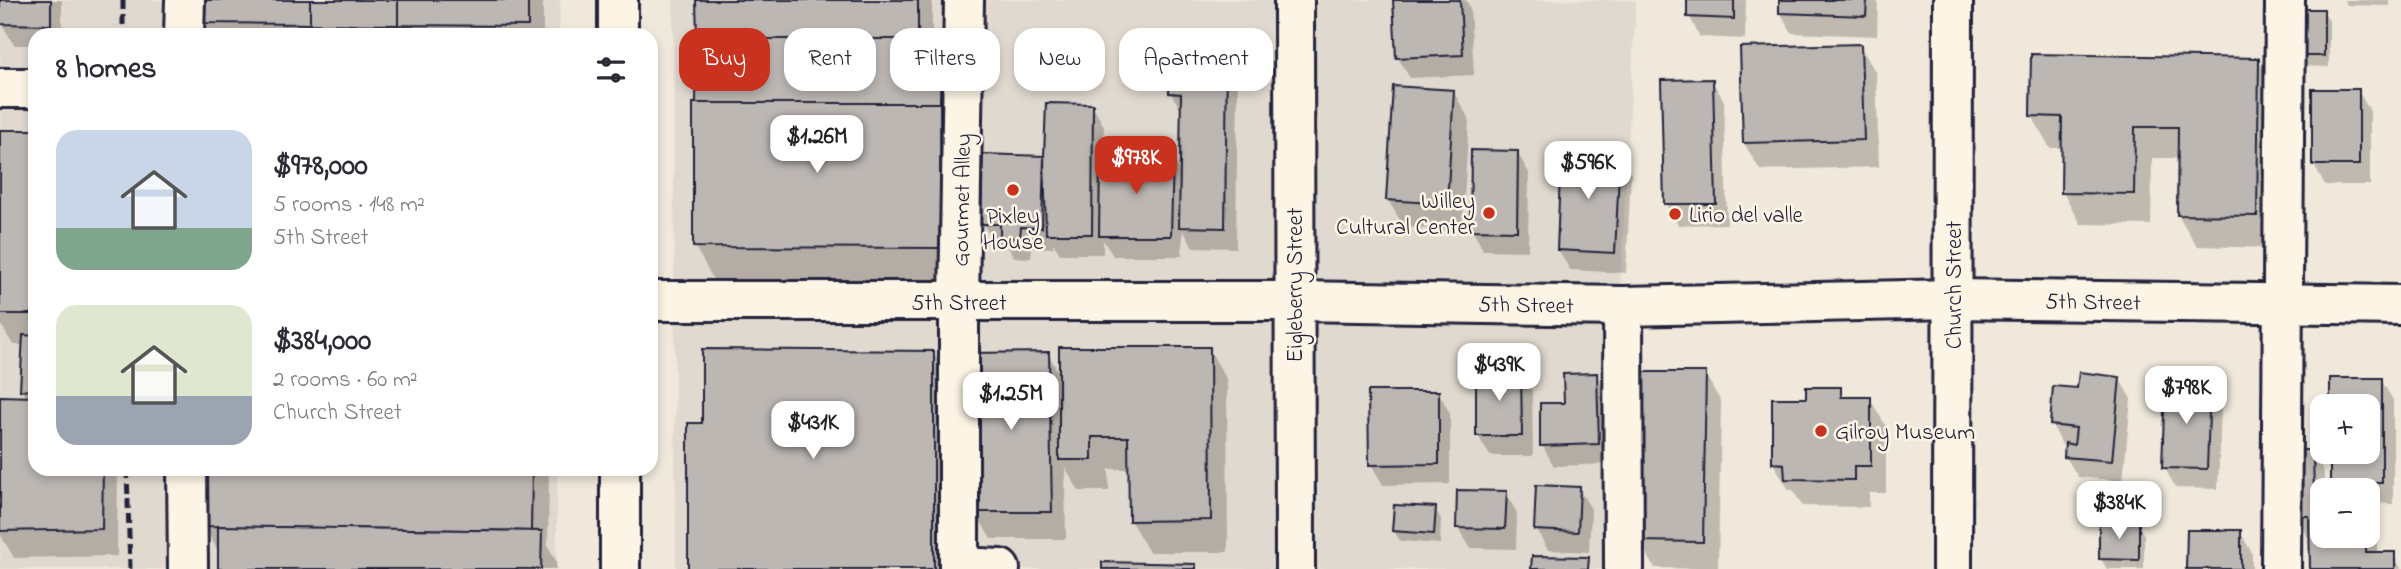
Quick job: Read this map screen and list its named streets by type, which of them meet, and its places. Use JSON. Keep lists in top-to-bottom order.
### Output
{
  "streets": {
    "street": [
      "Gourmet Alley",
      "Eigleberry Street",
      "Church Street",
      "5th Street"
    ]
  },
  "crossings": [
    ["Gourmet Alley", "5th Street"],
    ["Eigleberry Street", "5th Street"],
    ["Church Street", "5th Street"]
  ],
  "places": [
    "Pixley House",
    "Willey Cultural Center",
    "Lirio del valle",
    "Gilroy Museum"
  ],
  "page": {
    "chip": [
      "Buy",
      "Rent",
      "Filters",
      "New",
      "Apartment"
    ],
    "heading": "8 homes",
    "list": [
      {
        "name": "$978,000",
        "note": "5 rooms · 148 m² · 5th Street"
      },
      {
        "name": "$384,000",
        "note": "2 rooms · 60 m² · Church Street"
      }
    ],
    "price": [
      "$1.26M",
      "$978K",
      "$596K",
      "$439K",
      "$798K",
      "$1.25M",
      "$431K",
      "$384K"
    ],
    "map_buttons": ["+", "−"]
  }
}
